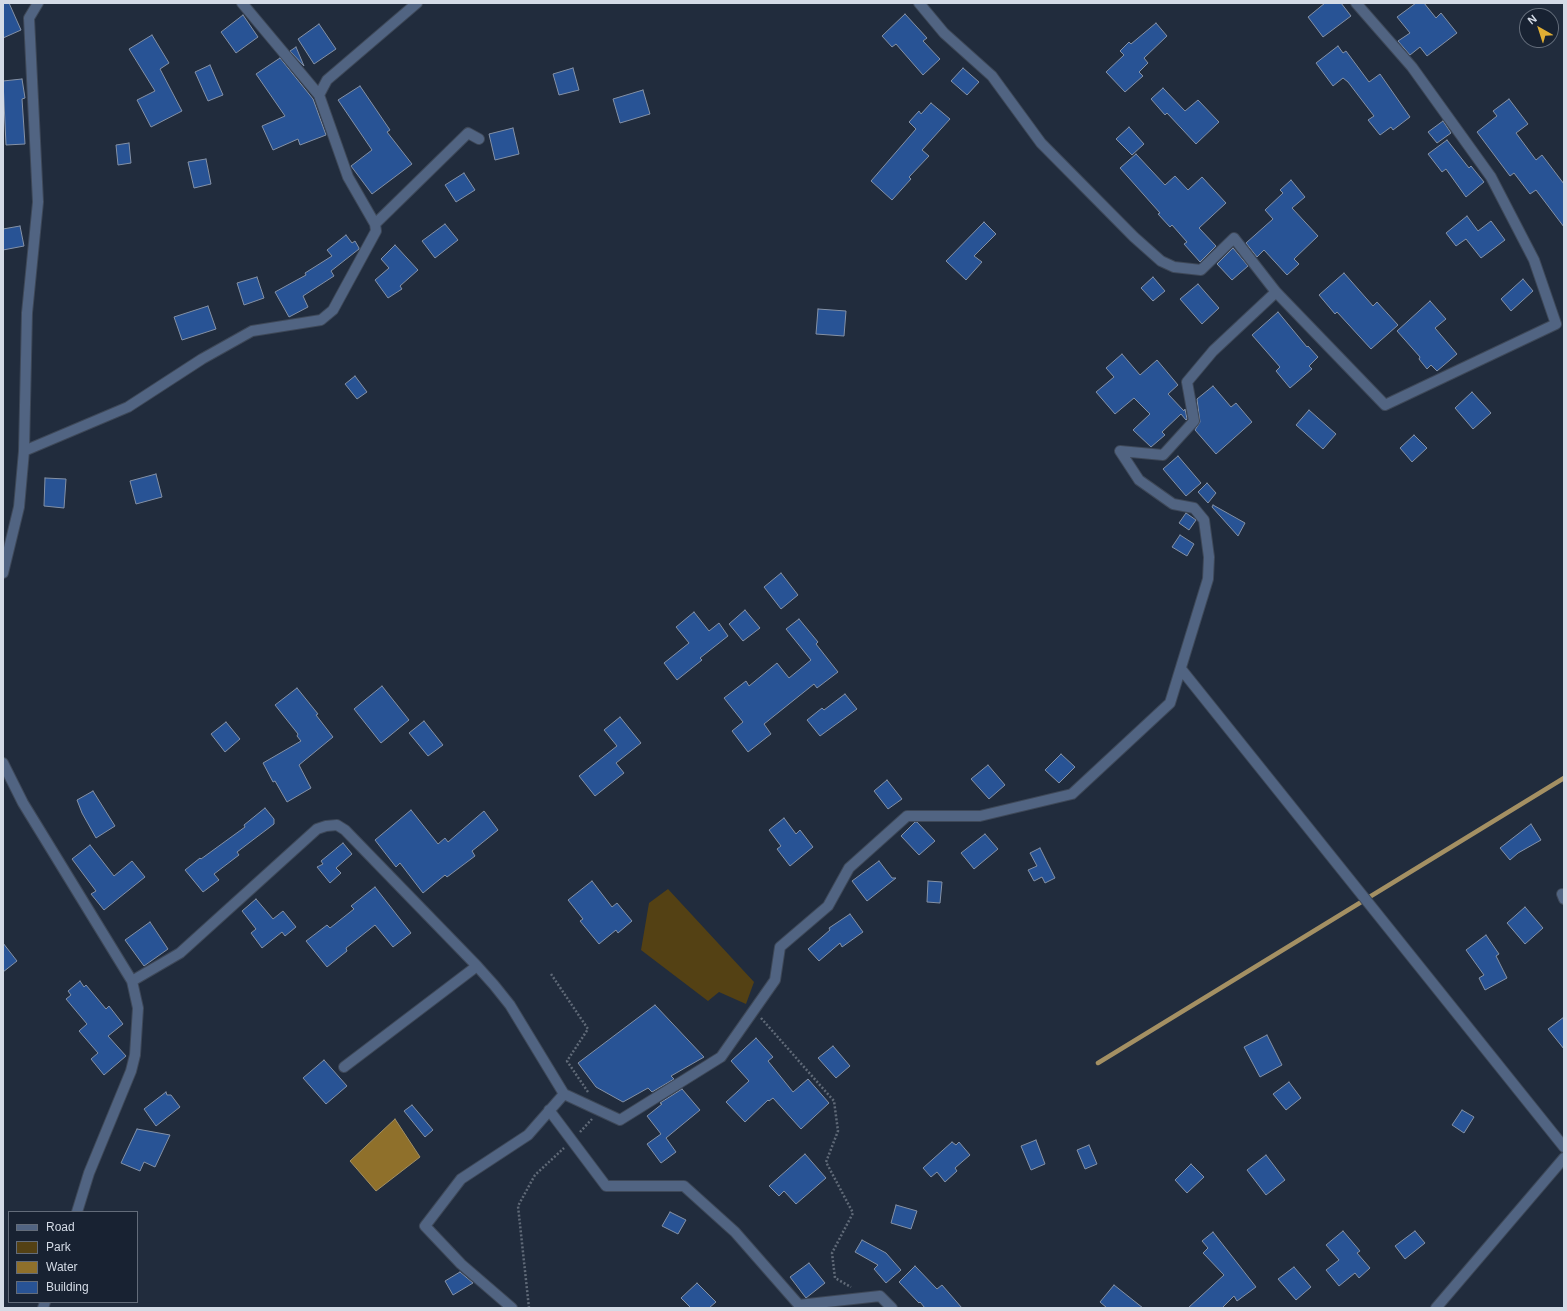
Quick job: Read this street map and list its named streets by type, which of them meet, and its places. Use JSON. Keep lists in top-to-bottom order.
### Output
{
  "legend": [
    "Road",
    "Park",
    "Water",
    "Building"
  ],
  "north": "top left"
}
